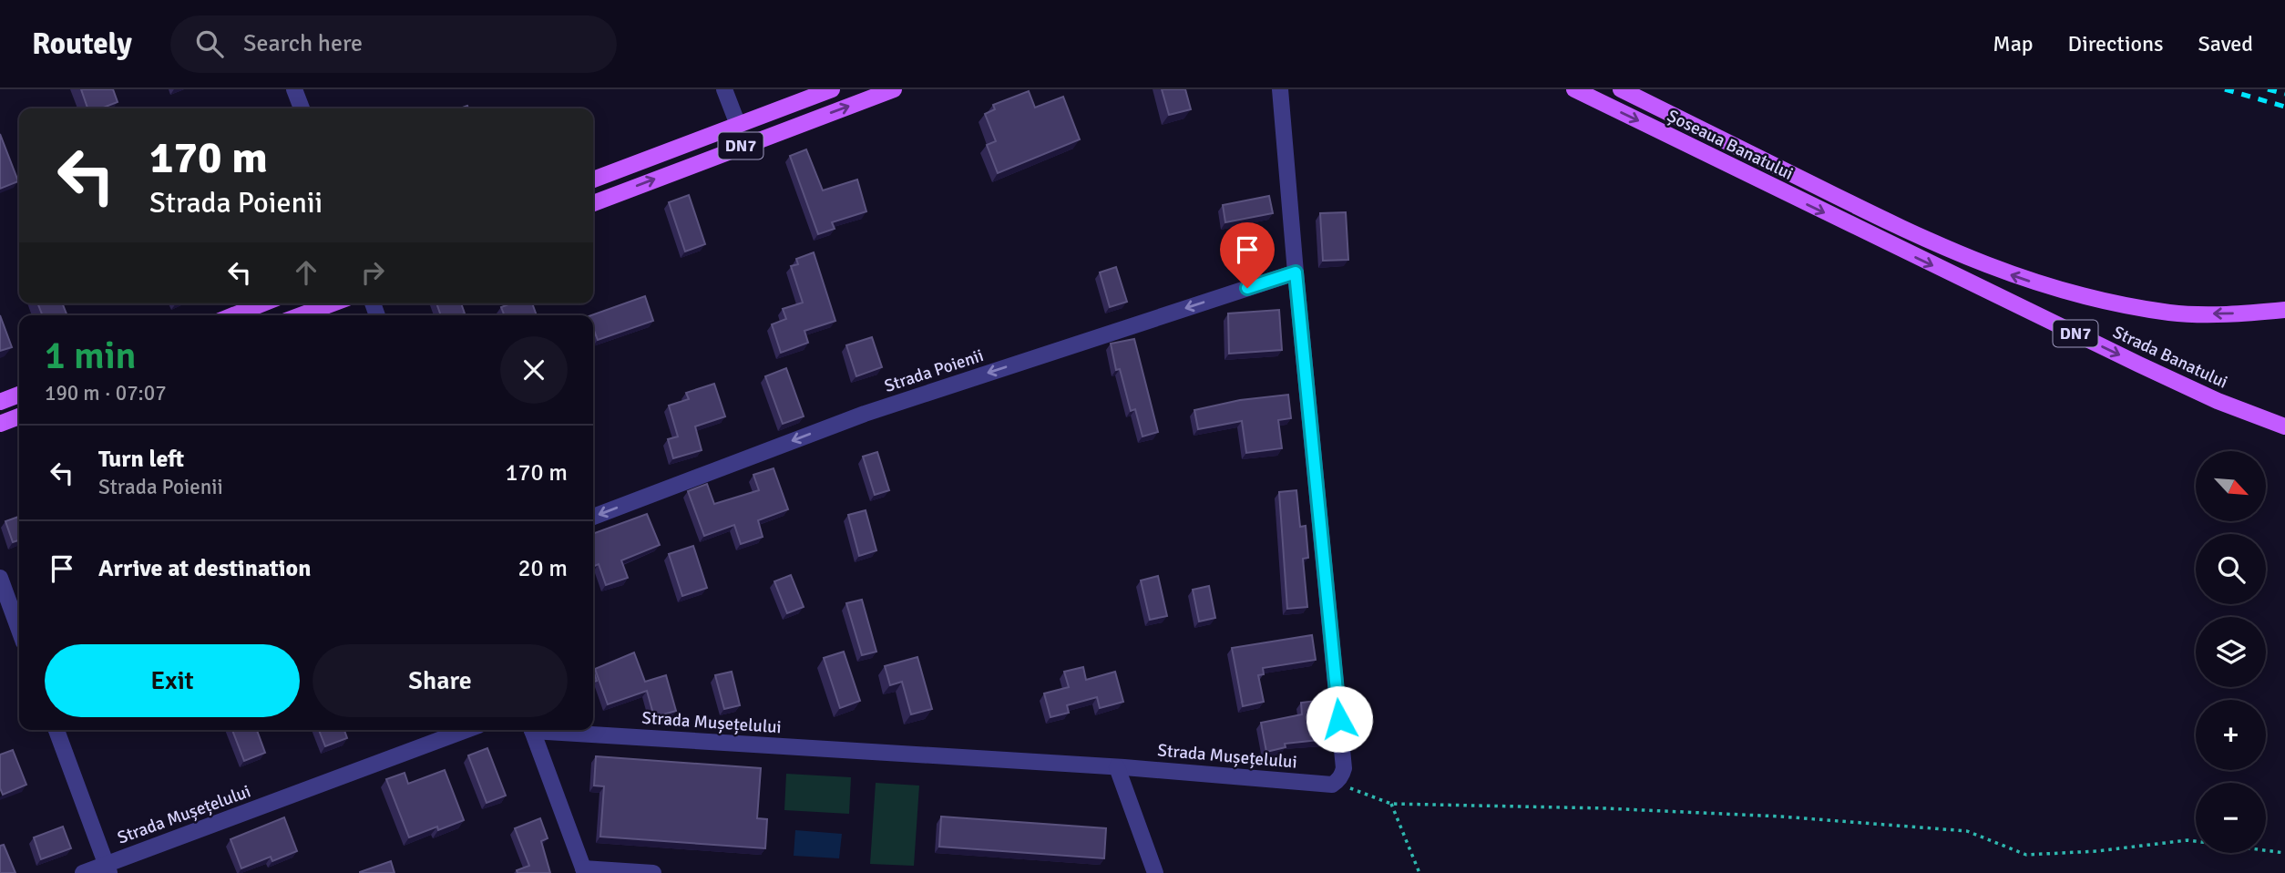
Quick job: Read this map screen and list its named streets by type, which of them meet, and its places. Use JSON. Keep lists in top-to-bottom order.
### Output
{
  "streets": {
    "main road": ["Șoseaua Banatului", "DN7", "Strada Banatului"],
    "street": ["Strada Poienii", "Strada Mușețelului"]
  },
  "crossings": [
    ["Șoseaua Banatului", "Strada Banatului"]
  ],
  "one_way": ["Strada Poienii"],
  "north": "bottom right",
  "page": {
    "header": "Routely",
    "search": "Search here",
    "nav": ["Map", "Directions", "Saved"],
    "turn": ["170 m", "Strada Poienii"],
    "heading": ["1 min", "190 m · 07:07"],
    "list": [
      {
        "name": "Turn left",
        "note": "Strada Poienii",
        "value": "170 m"
      },
      {
        "name": "Arrive at destination",
        "value": "20 m"
      }
    ],
    "map_buttons": ["+", "−"],
    "buttons": ["Exit", "Share"]
  }
}
